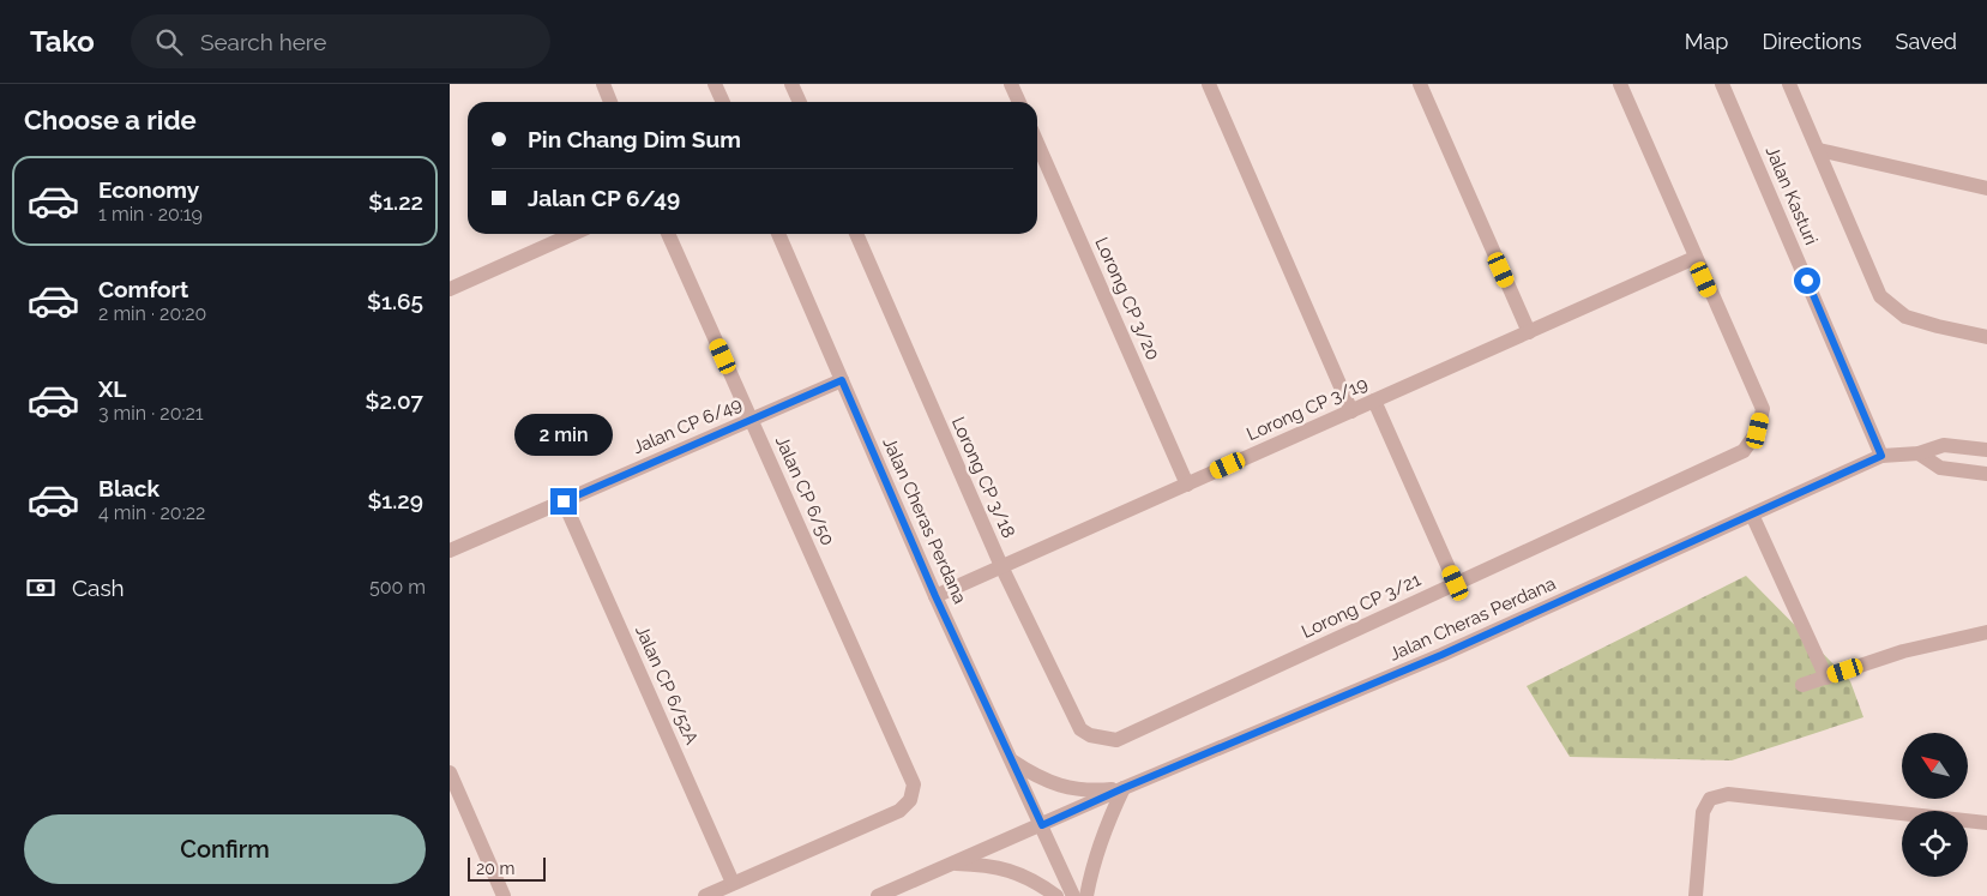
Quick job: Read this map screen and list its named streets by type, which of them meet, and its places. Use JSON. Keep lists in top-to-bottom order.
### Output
{
  "streets": {
    "street": [
      "Jalan Kasturi",
      "Lorong CP 3/20",
      "Lorong CP 3/19",
      "Jalan CP 6/49",
      "Lorong CP 3/18",
      "Jalan CP 6/50",
      "Jalan Cheras Perdana",
      "Lorong CP 3/21",
      "Jalan CP 6/52A"
    ]
  },
  "crossings": [
    ["Jalan Kasturi", "Jalan Cheras Perdana"],
    ["Lorong CP 3/20", "Lorong CP 3/19"],
    ["Lorong CP 3/19", "Lorong CP 3/18"],
    ["Lorong CP 3/19", "Jalan Cheras Perdana"],
    ["Lorong CP 3/19", "Lorong CP 3/21"],
    ["Jalan CP 6/49", "Jalan CP 6/50"],
    ["Jalan CP 6/49", "Jalan Cheras Perdana"],
    ["Jalan CP 6/49", "Jalan CP 6/52A"],
    ["Lorong CP 3/18", "Lorong CP 3/21"],
    ["Jalan CP 6/50", "Jalan CP 6/52A"]
  ],
  "scale_bar": "20 m",
  "north": "top left",
  "page": {
    "header": "Tako",
    "search": "Search here",
    "nav": ["Map", "Directions", "Saved"],
    "heading": "Choose a ride",
    "banner": ["Pin Chang Dim Sum", "Jalan CP 6/49"],
    "list": [
      {
        "name": "Economy",
        "note": "1 min · 20:19",
        "value": "$1.22"
      },
      {
        "name": "Comfort",
        "note": "2 min · 20:20",
        "value": "$1.65"
      },
      {
        "name": "XL",
        "note": "3 min · 20:21",
        "value": "$2.07"
      },
      {
        "name": "Black",
        "note": "4 min · 20:22",
        "value": "$1.29"
      }
    ],
    "bubble": "2 min",
    "pay": ["Cash", "500 m"],
    "buttons": "Confirm",
    "scale": "20 m"
  }
}
